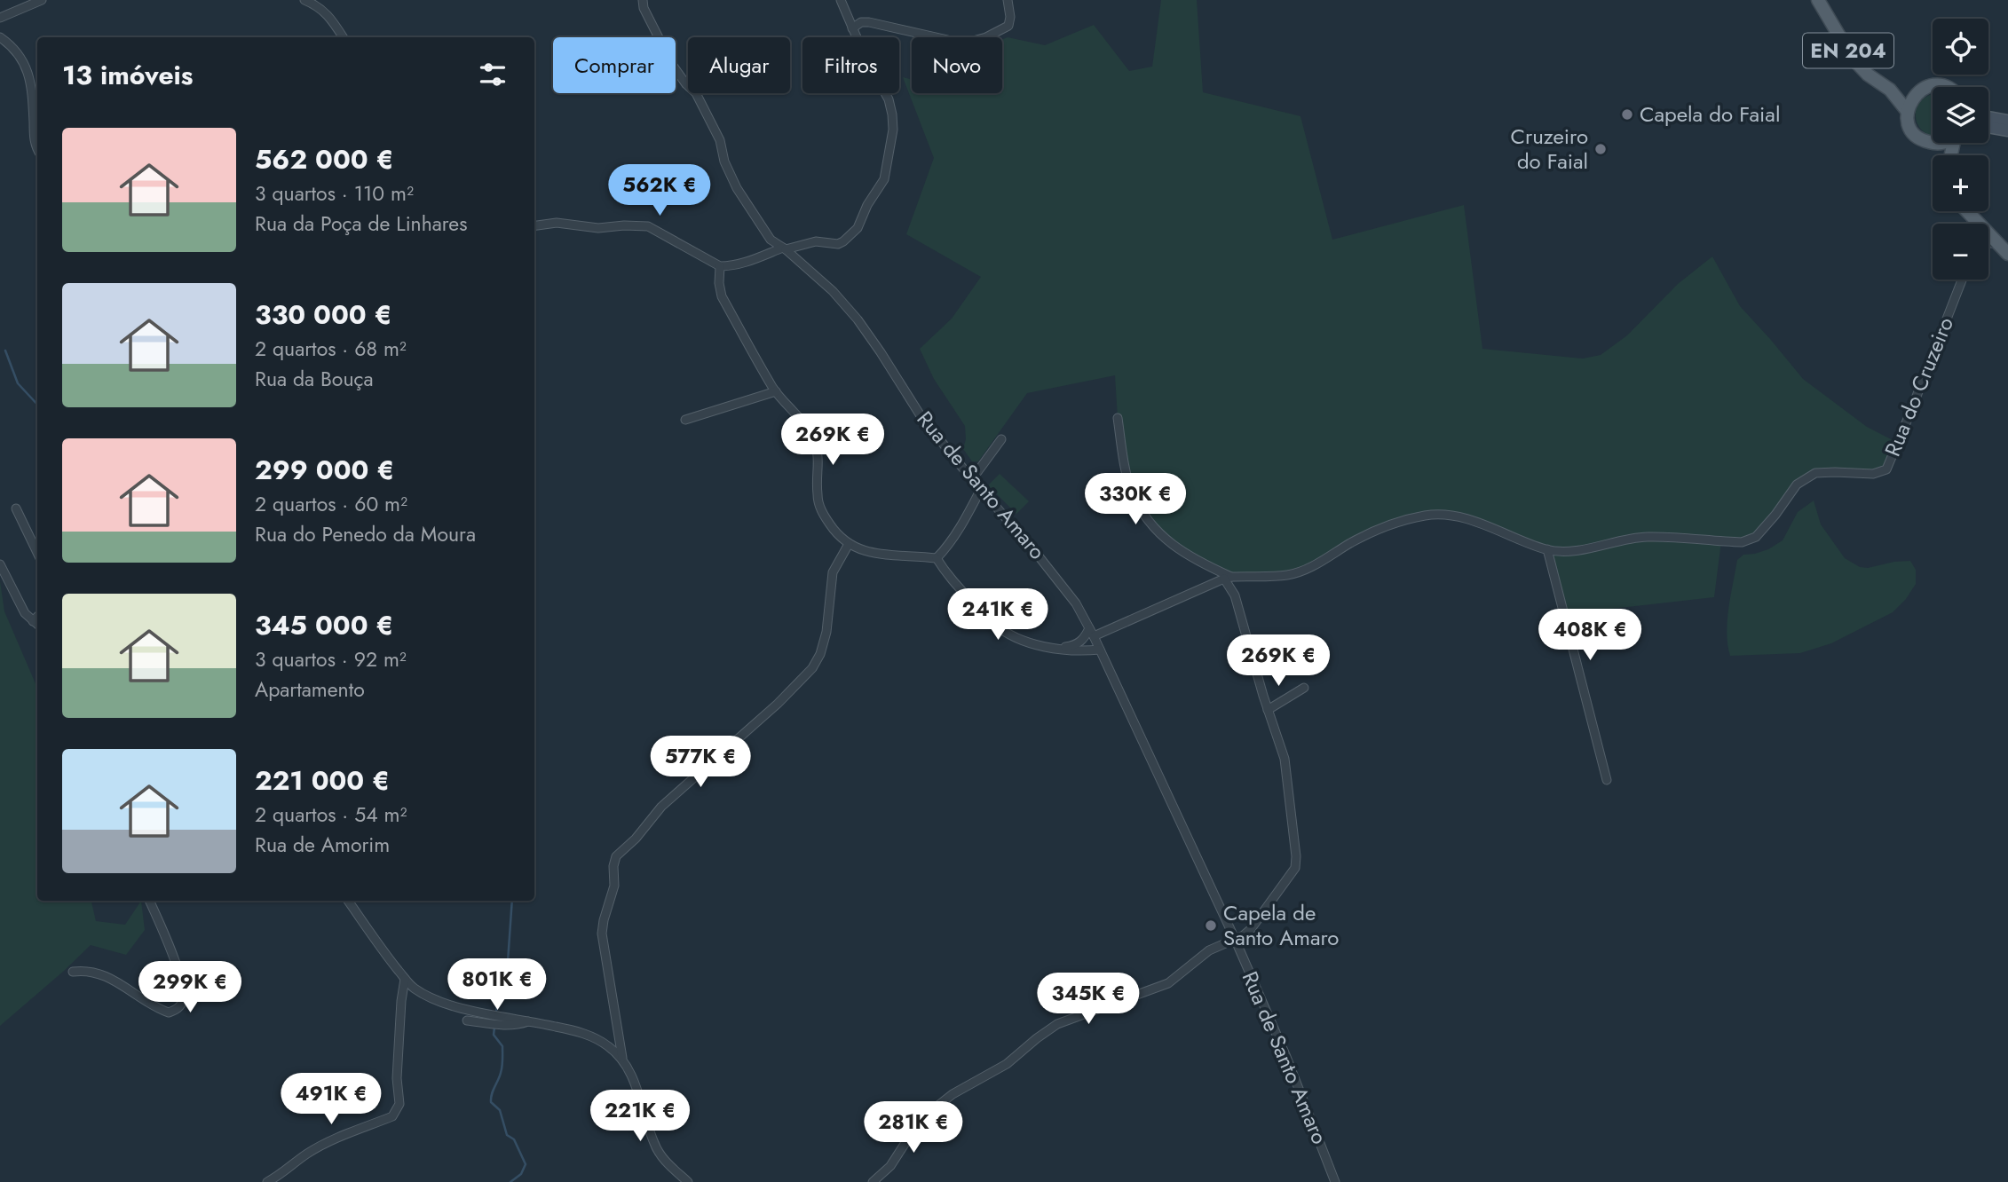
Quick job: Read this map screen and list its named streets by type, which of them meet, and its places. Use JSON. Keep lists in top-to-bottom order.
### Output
{
  "streets": {
    "main road": ["EN 204"],
    "street": ["Rua do Cruzeiro", "Rua de Santo Amaro"]
  },
  "crossings": [
    ["Rua do Cruzeiro", "Rua de Santo Amaro"]
  ],
  "places": ["Capela do Faial", "Cruzeiro do Faial", "Capela de Santo Amaro"],
  "page": {
    "map_buttons": ["+", "−"],
    "chip": [
      "Comprar",
      "Alugar",
      "Filtros",
      "Novo"
    ],
    "heading": "13 imóveis",
    "list": [
      {
        "name": "562 000 €",
        "note": "3 quartos · 110 m² · Rua da Poça de Linhares"
      },
      {
        "name": "330 000 €",
        "note": "2 quartos · 68 m² · Rua da Bouça"
      },
      {
        "name": "299 000 €",
        "note": "2 quartos · 60 m² · Rua do Penedo da Moura"
      },
      {
        "name": "345 000 €",
        "note": "3 quartos · 92 m² · Apartamento"
      },
      {
        "name": "221 000 €",
        "note": "2 quartos · 54 m² · Rua de Amorim"
      }
    ],
    "price": [
      "562K €",
      "269K €",
      "330K €",
      "241K €",
      "408K €",
      "269K €",
      "577K €",
      "801K €",
      "299K €",
      "345K €",
      "491K €",
      "221K €",
      "281K €"
    ]
  }
}
